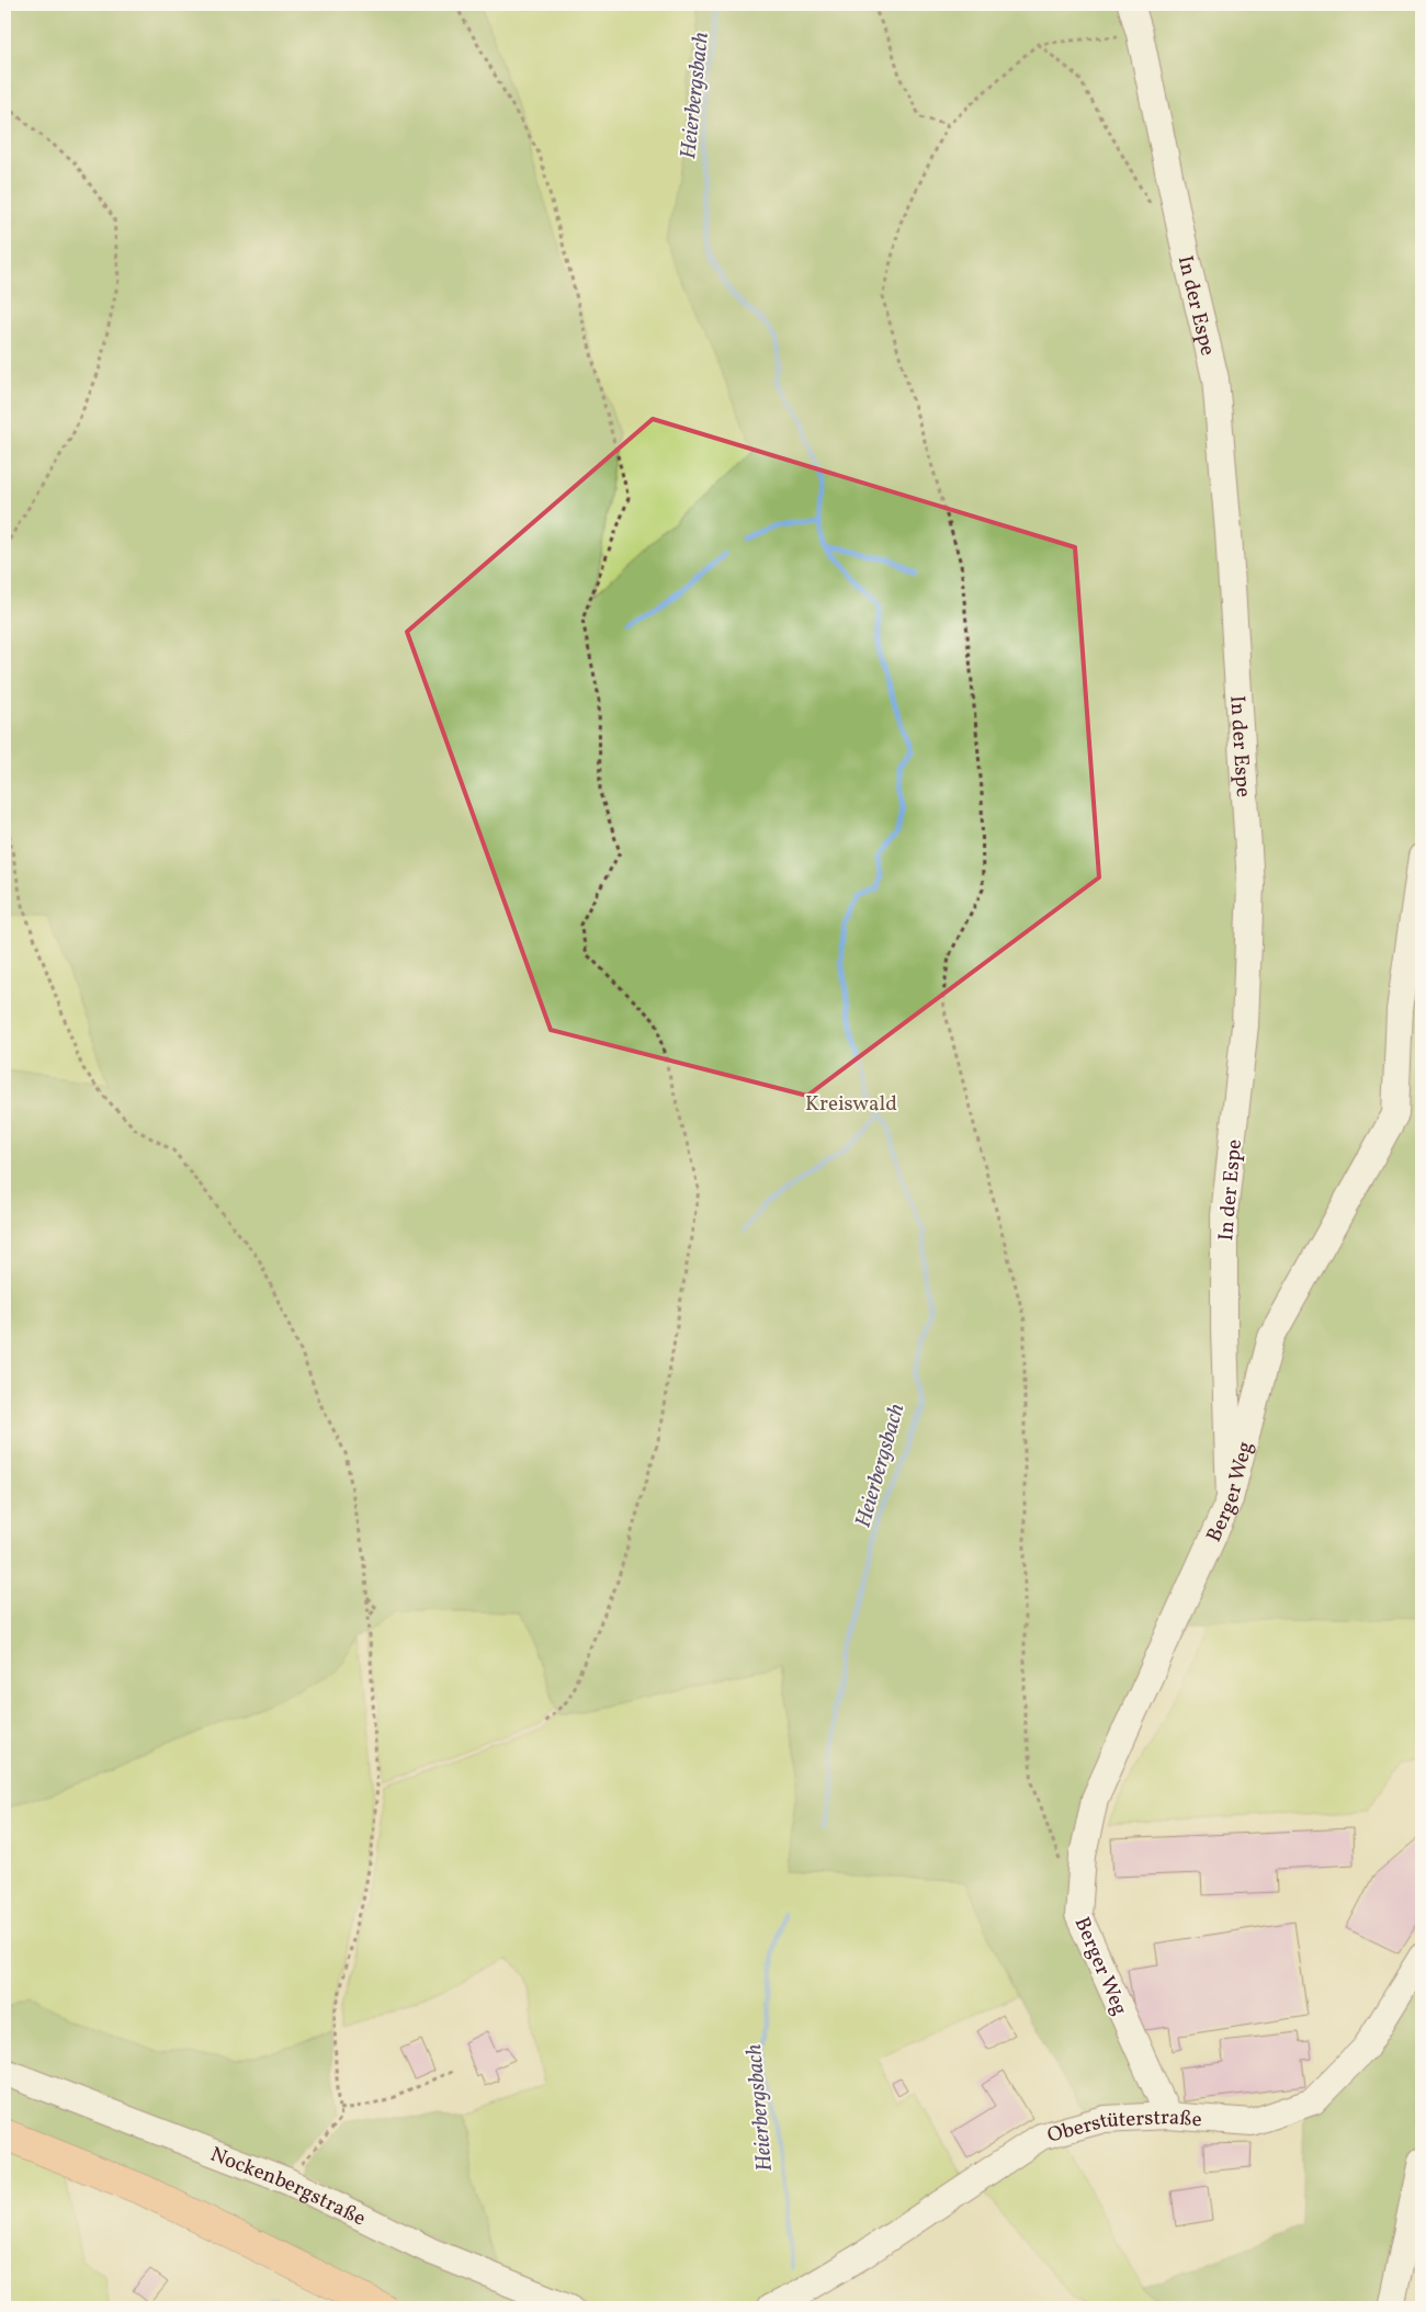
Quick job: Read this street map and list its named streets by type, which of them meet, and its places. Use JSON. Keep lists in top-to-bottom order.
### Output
{
  "streets": {
    "street": [
      "In der Espe",
      "Berger Weg",
      "Oberstüterstraße",
      "Nockenbergstraße"
    ]
  },
  "crossings": [
    ["In der Espe", "Berger Weg"],
    ["Berger Weg", "Oberstüterstraße"]
  ],
  "water": ["Heierbergsbach"],
  "parks": ["Kreiswald"]
}
